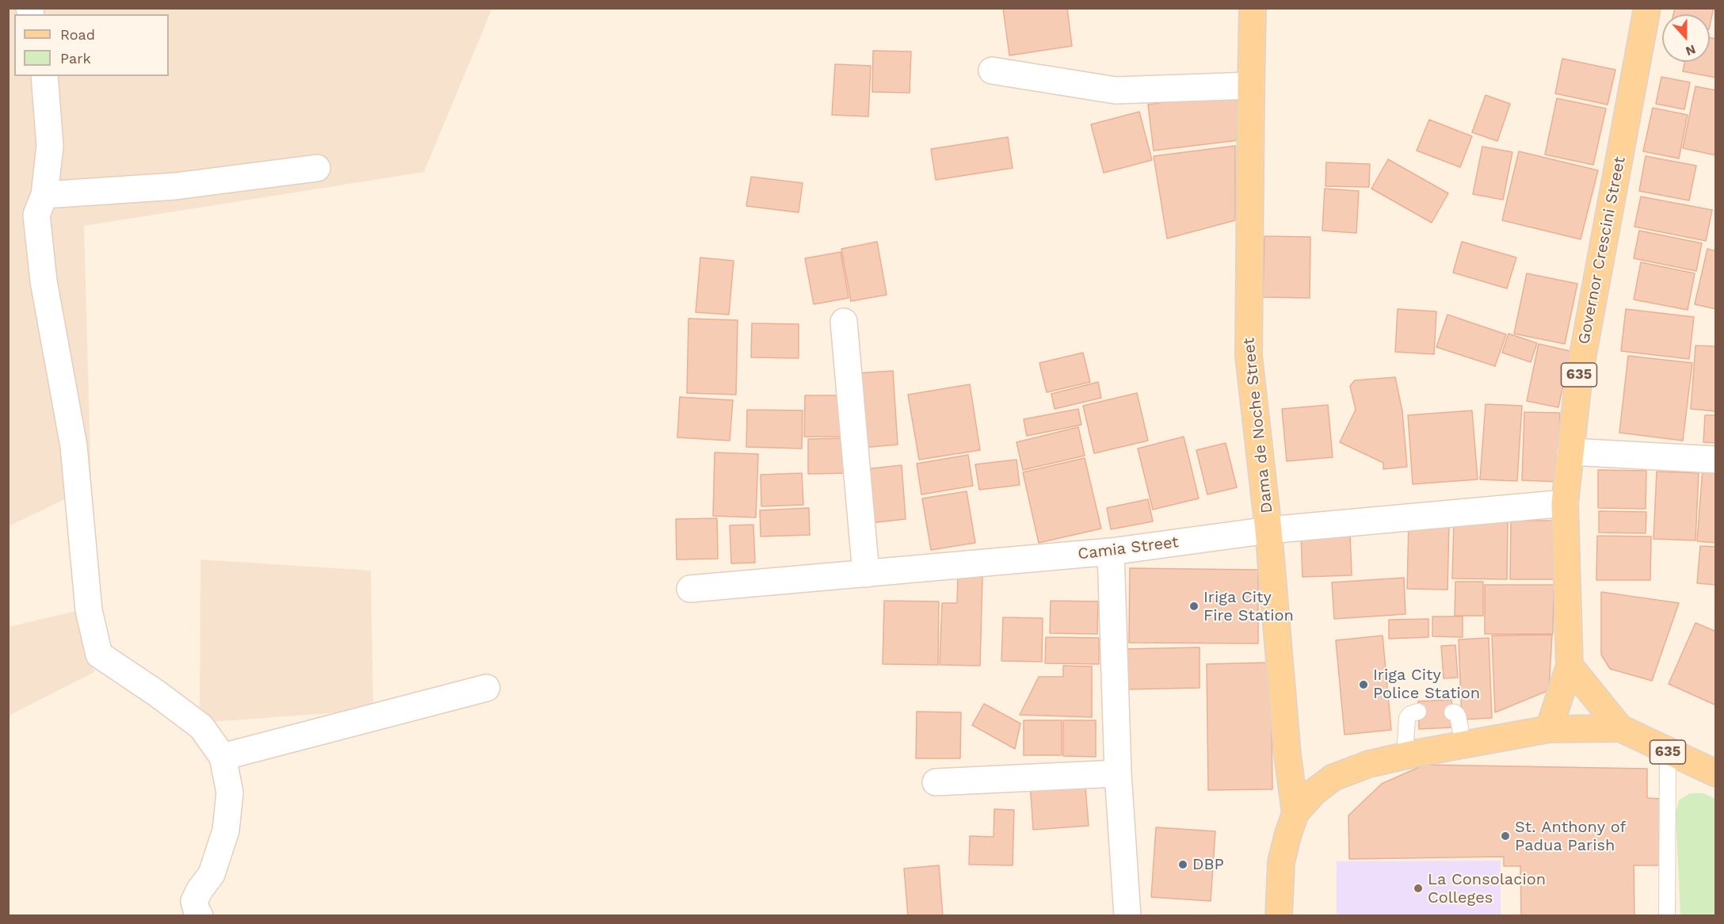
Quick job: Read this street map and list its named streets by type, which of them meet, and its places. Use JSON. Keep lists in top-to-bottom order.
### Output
{
  "streets": {
    "main road": ["Governor Crescini Street", "635", "Dama de Noche Street"],
    "street": ["Camia Street"]
  },
  "crossings": [
    ["Governor Crescini Street", "635"],
    ["Governor Crescini Street", "Camia Street"],
    ["Dama de Noche Street", "Camia Street"]
  ],
  "places": [
    "Iriga City Fire Station",
    "Iriga City Police Station",
    "St. Anthony of Padua Parish",
    "DBP",
    "La Consolacion Colleges"
  ],
  "legend": ["Road", "Park"],
  "north": "bottom"
}
